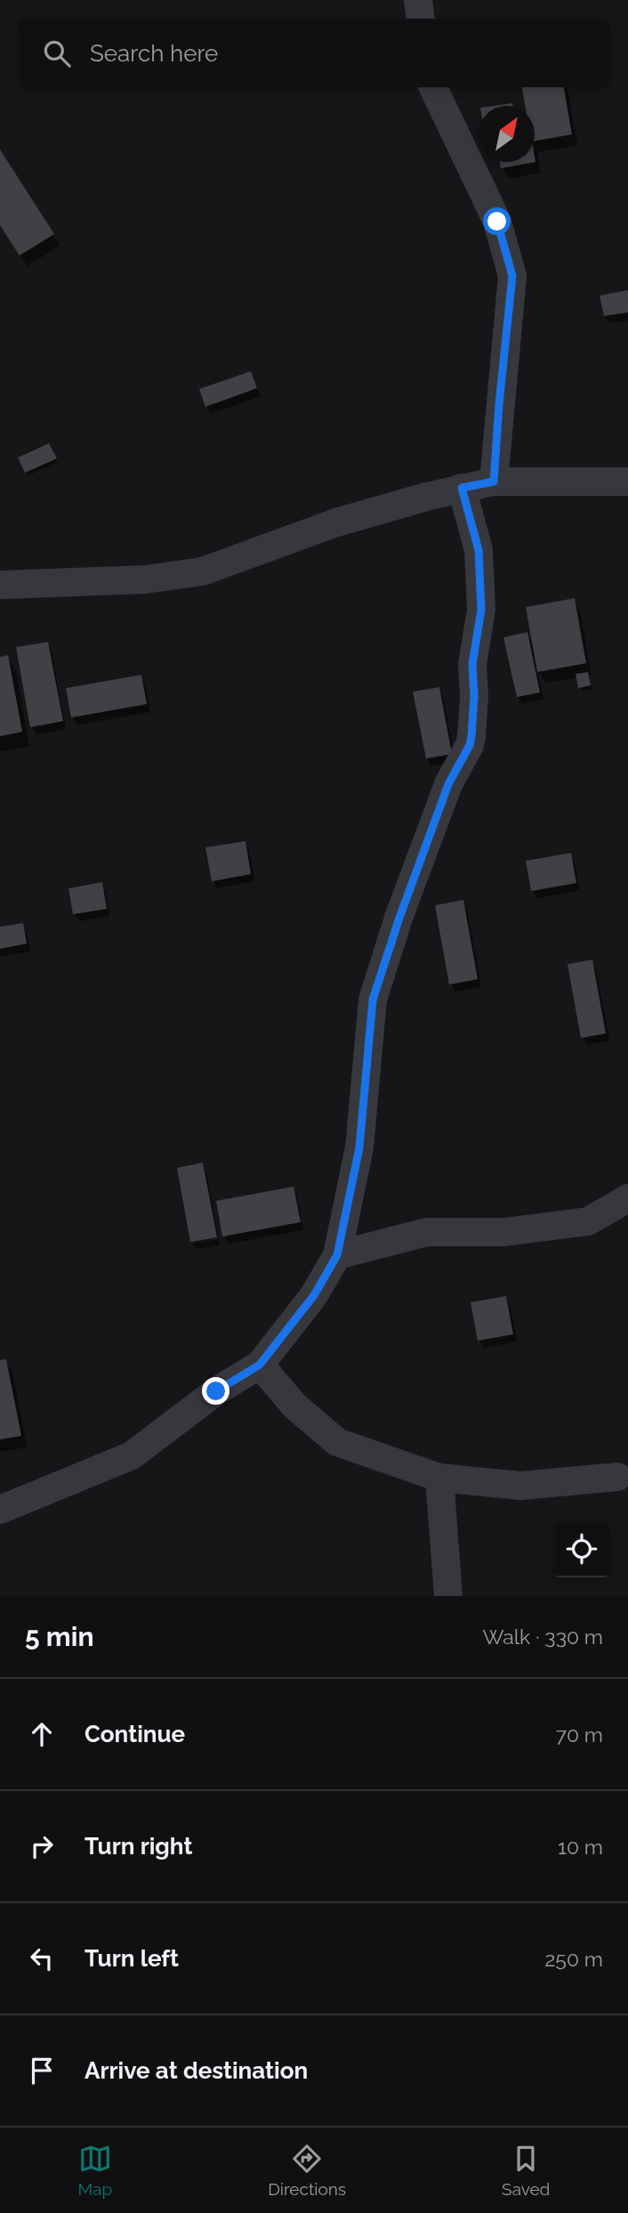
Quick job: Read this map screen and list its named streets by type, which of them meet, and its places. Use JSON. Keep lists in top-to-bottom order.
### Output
{
  "north": "top right",
  "page": {
    "search": "Search here",
    "heading": ["5 min", "Walk · 330 m"],
    "list": [
      ["Continue", "70 m"],
      ["Turn right", "10 m"],
      ["Turn left", "250 m"],
      "Arrive at destination"
    ],
    "nav": ["Map", "Directions", "Saved"]
  }
}
